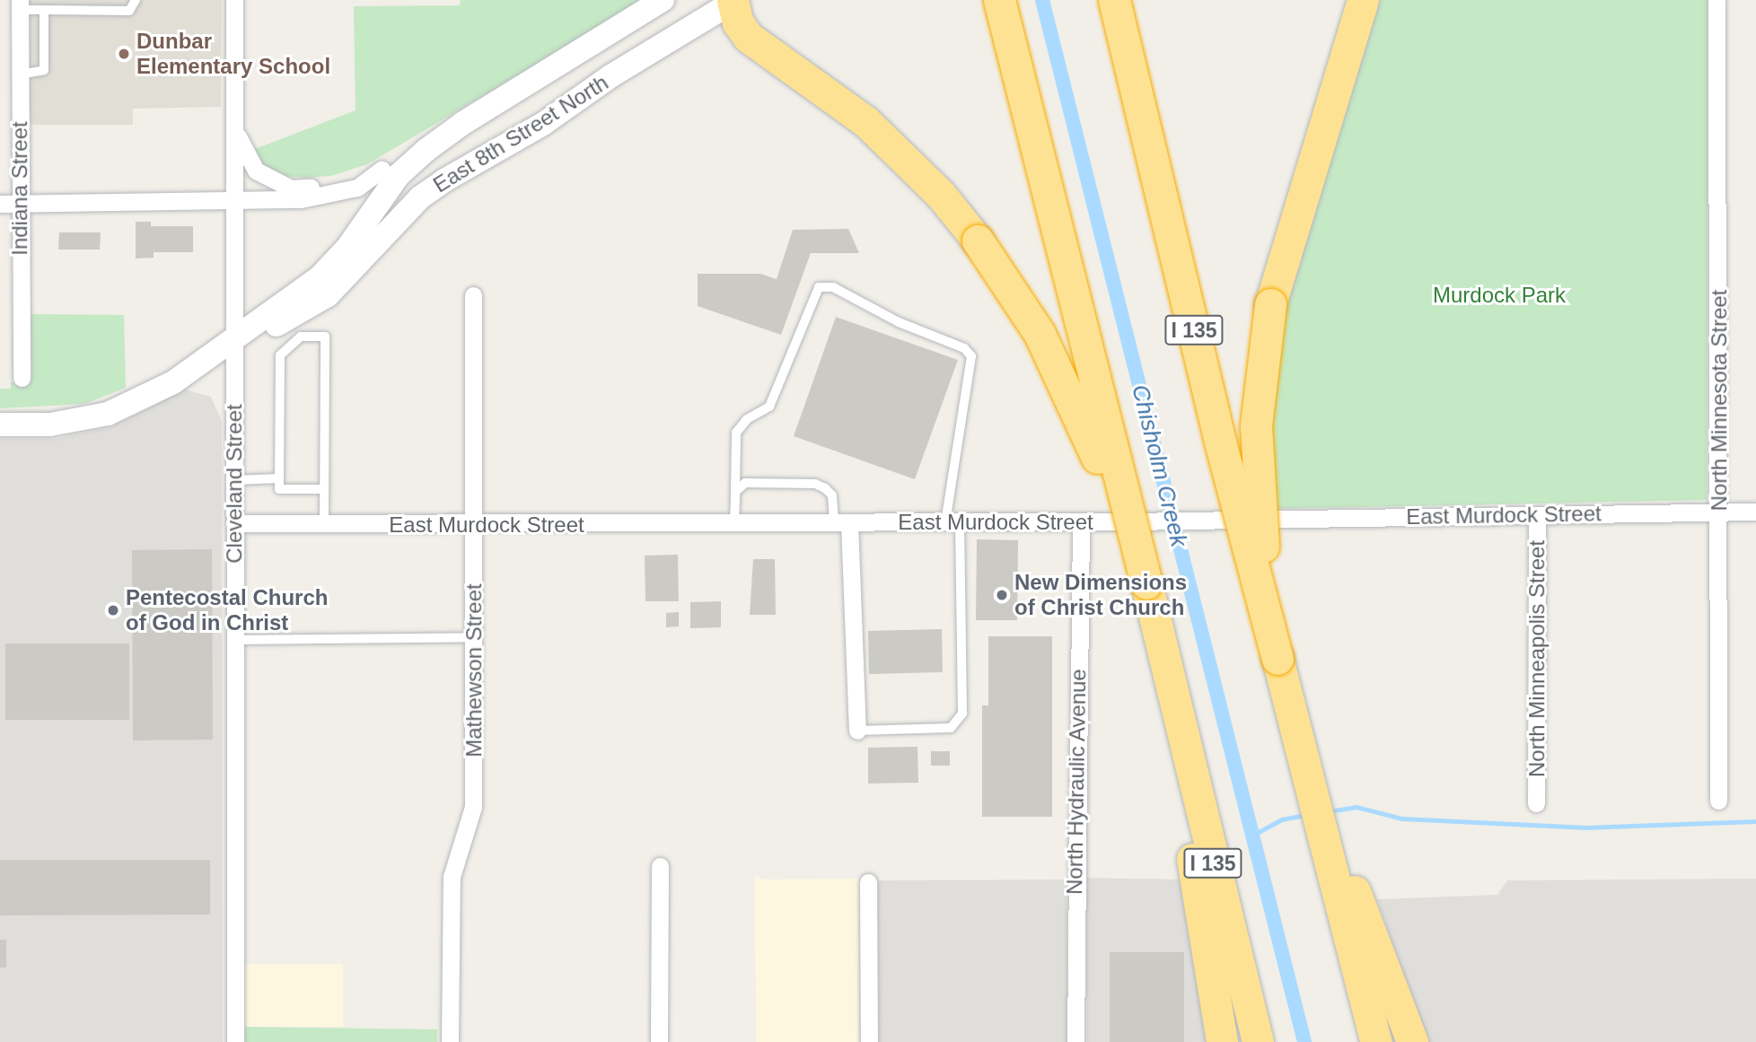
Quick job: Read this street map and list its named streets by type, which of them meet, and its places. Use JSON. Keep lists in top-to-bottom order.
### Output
{
  "streets": {
    "highway": ["I 135"],
    "street": [
      "East 8th Street North",
      "Indiana Street",
      "North Minnesota Street",
      "Cleveland Street",
      "East Murdock Street",
      "North Minneapolis Street",
      "Mathewson Street",
      "North Hydraulic Avenue"
    ]
  },
  "crossings": [
    ["East 8th Street North", "Indiana Street"],
    ["East 8th Street North", "Cleveland Street"],
    ["North Minnesota Street", "East Murdock Street"],
    ["Cleveland Street", "East Murdock Street"],
    ["East Murdock Street", "North Minneapolis Street"],
    ["East Murdock Street", "Mathewson Street"],
    ["East Murdock Street", "North Hydraulic Avenue"]
  ],
  "water": ["Chisholm Creek"],
  "parks": ["Murdock Park"],
  "places": ["Dunbar Elementary School", "New Dimensions of Christ Church", "Pentecostal Church of God in Christ"]
}
